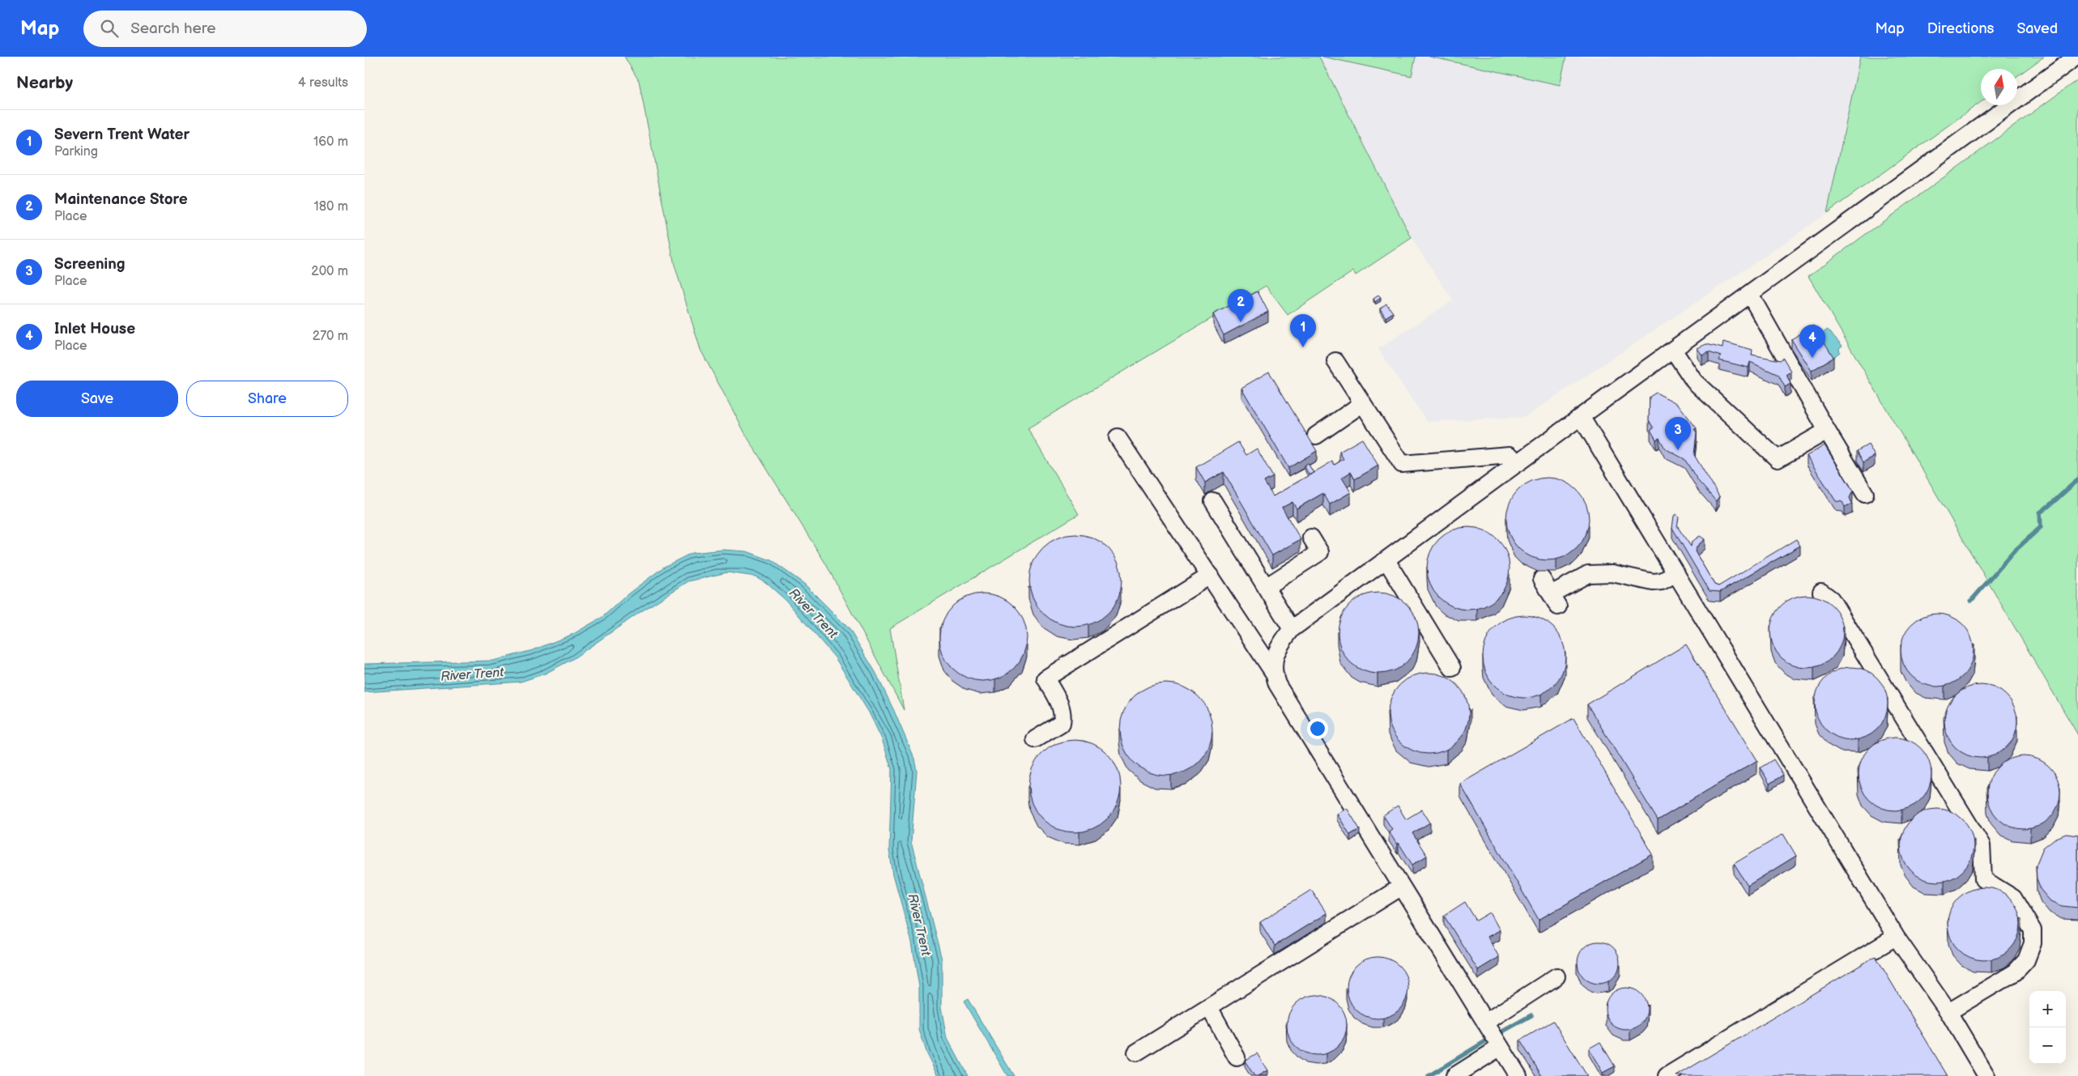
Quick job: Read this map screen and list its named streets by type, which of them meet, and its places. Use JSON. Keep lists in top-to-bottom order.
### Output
{
  "water": ["River Trent"],
  "north": "top",
  "page": {
    "header": "Map",
    "search": "Search here",
    "nav": ["Map", "Directions", "Saved"],
    "heading": ["Nearby", "4 results"],
    "list": [
      {
        "mark": "1",
        "name": "Severn Trent Water",
        "note": "Parking",
        "value": "160 m"
      },
      {
        "mark": "2",
        "name": "Maintenance Store",
        "note": "Place",
        "value": "180 m"
      },
      {
        "mark": "3",
        "name": "Screening",
        "note": "Place",
        "value": "200 m"
      },
      {
        "mark": "4",
        "name": "Inlet House",
        "note": "Place",
        "value": "270 m"
      }
    ],
    "pins": [
      "2",
      "1",
      "4",
      "3"
    ],
    "buttons": ["Save", "Share"],
    "map_buttons": ["+", "−"]
  }
}
